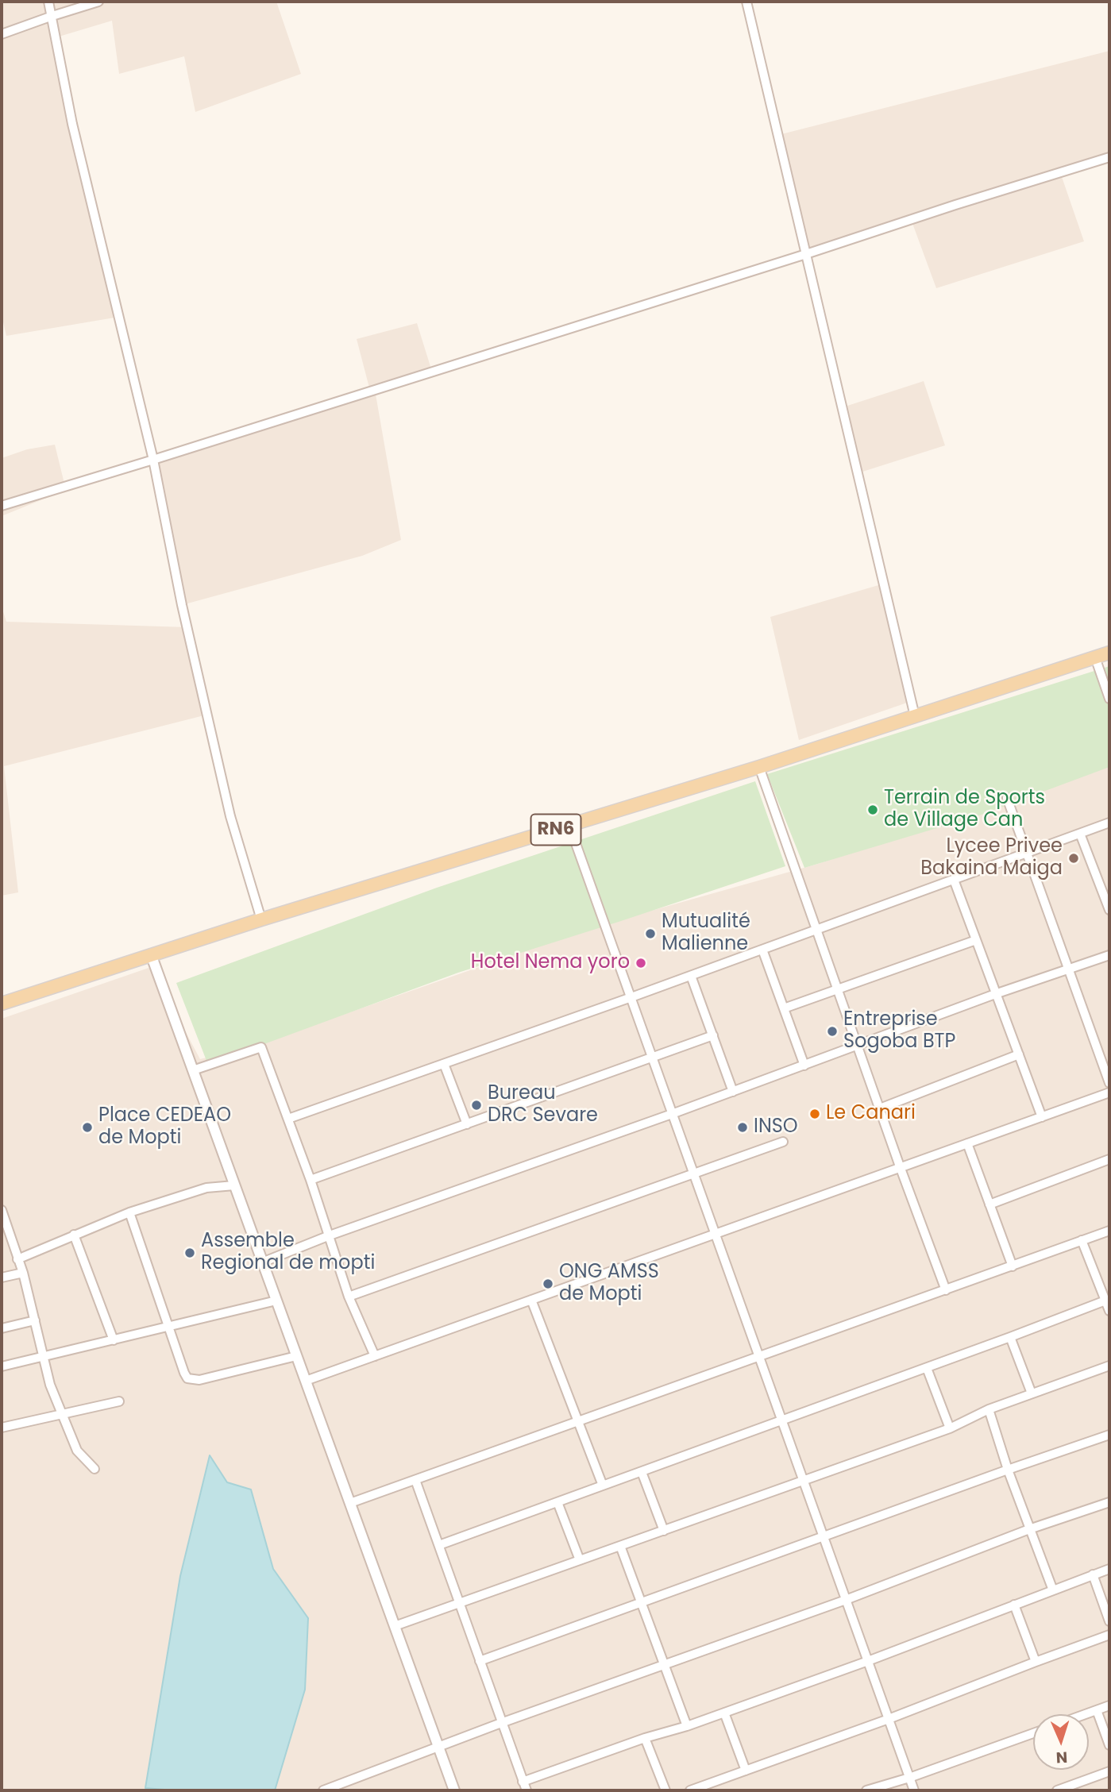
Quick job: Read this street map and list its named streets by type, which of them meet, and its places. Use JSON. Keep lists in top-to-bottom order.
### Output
{
  "streets": {
    "main road": ["RN6"]
  },
  "places": [
    "Terrain de Sports de Village Can",
    "Lycee Privee Bakaina Maiga",
    "Mutualité Malienne",
    "Hotel Nema yoro",
    "Entreprise Sogoba BTP",
    "Bureau DRC Sevare",
    "Le Canari",
    "Place CEDEAO de Mopti",
    "INSO",
    "Assemble Regional de mopti",
    "ONG AMSS de Mopti"
  ],
  "north": "bottom"
}
